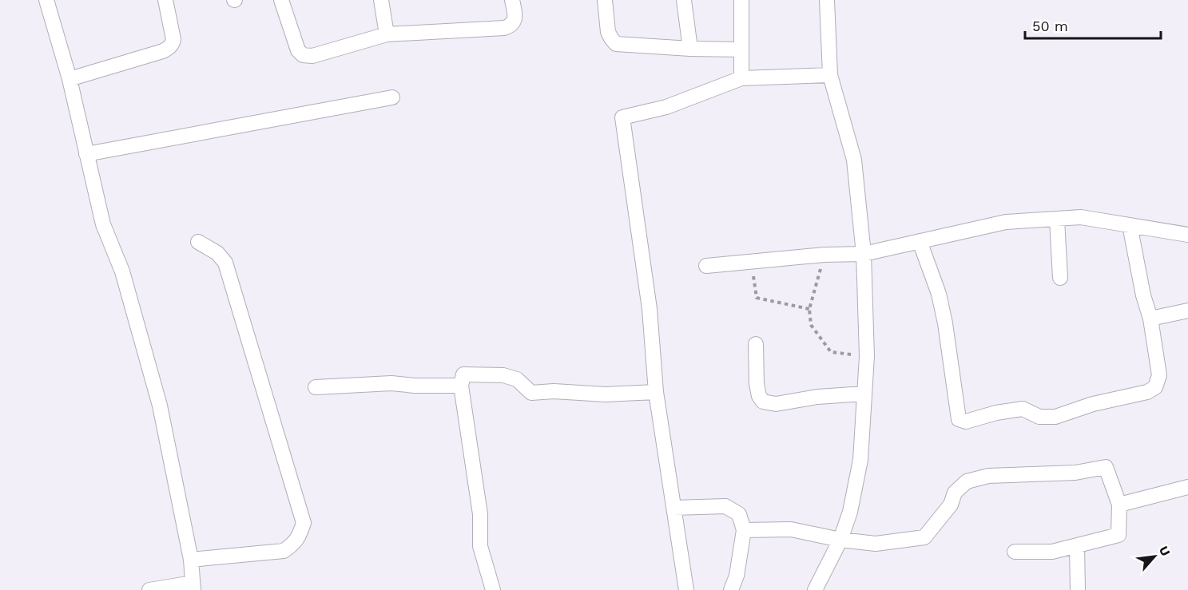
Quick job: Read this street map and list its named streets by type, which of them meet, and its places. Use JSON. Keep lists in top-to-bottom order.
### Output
{
  "scale_bar": "50 m",
  "north": "top right"
}
